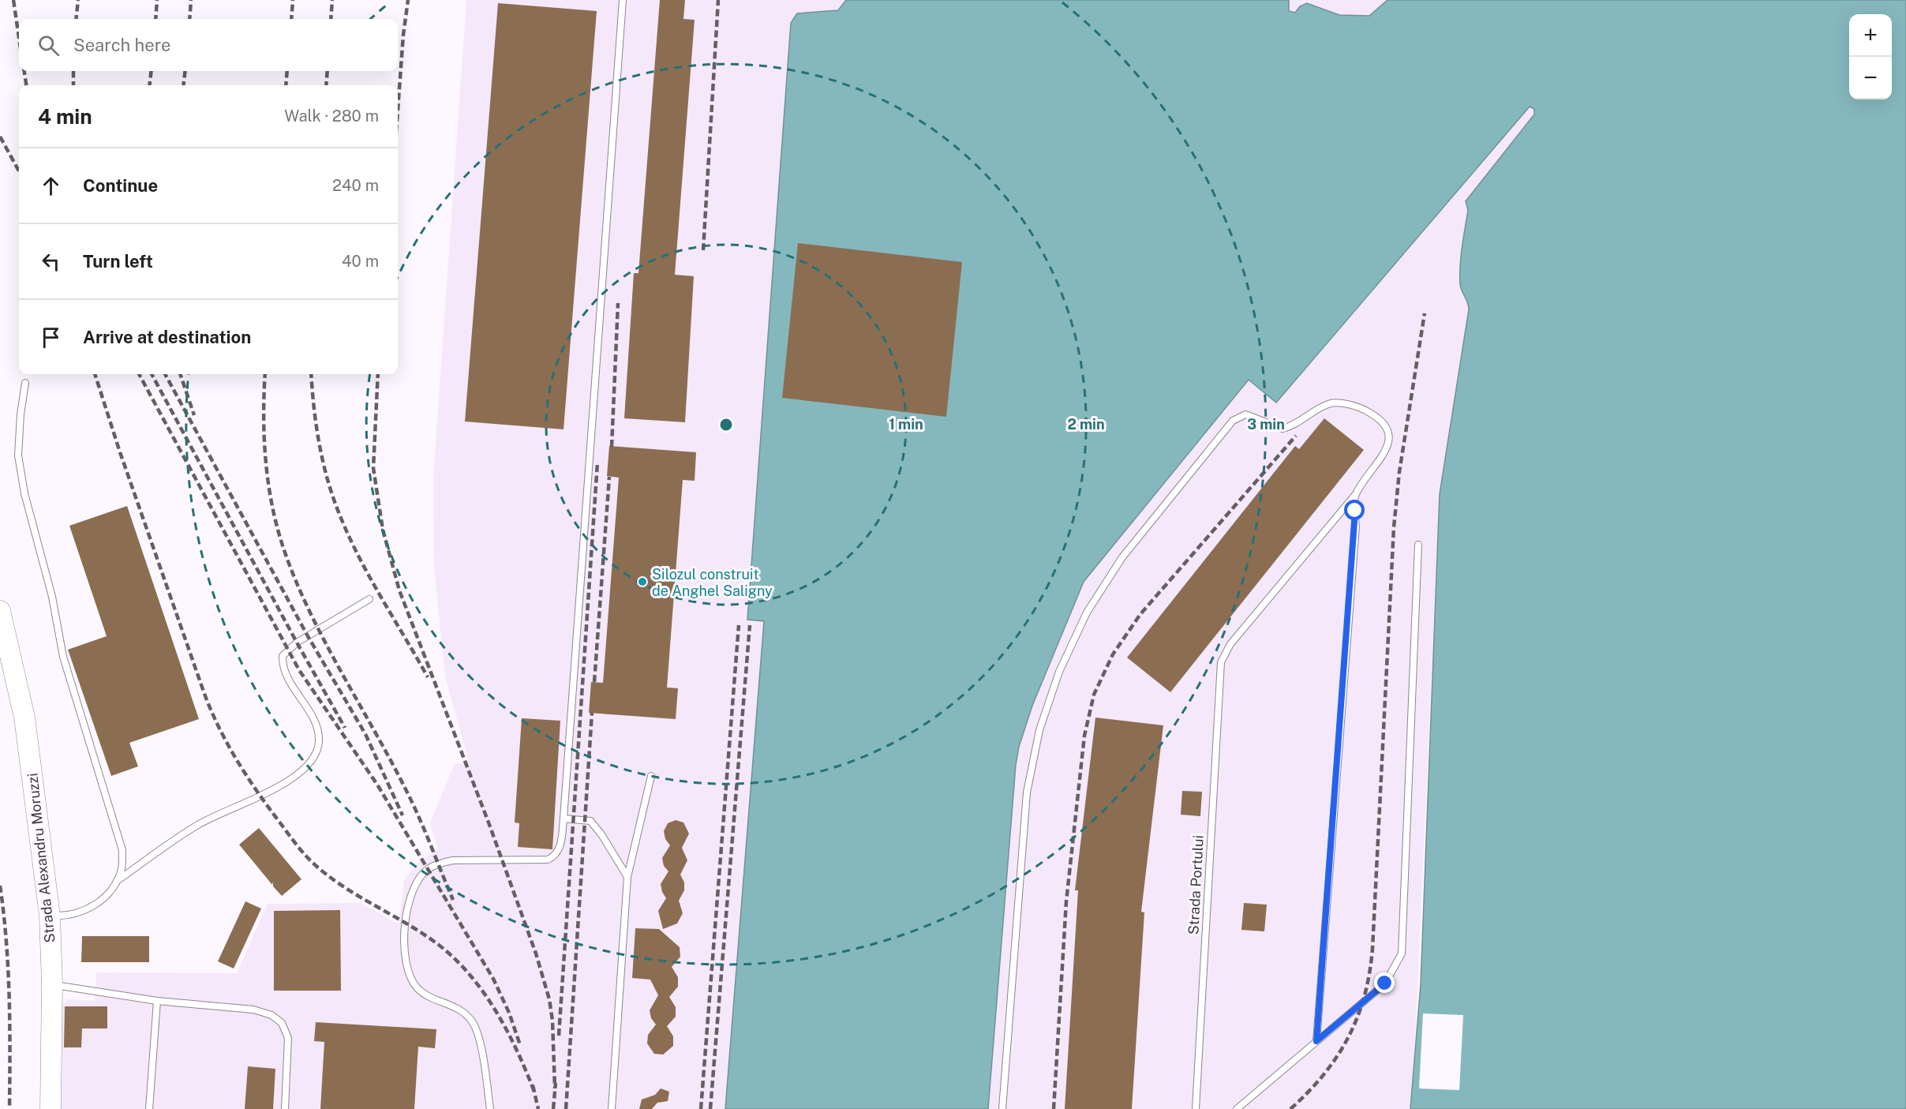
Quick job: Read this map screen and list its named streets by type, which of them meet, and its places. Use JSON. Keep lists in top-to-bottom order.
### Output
{
  "streets": {
    "main road": ["Strada Alexandru Moruzzi"],
    "lane": ["Strada Portului"]
  },
  "places": ["Silozul construit de Anghel Saligny"],
  "page": {
    "map_buttons": ["+", "−"],
    "search": "Search here",
    "heading": ["4 min", "Walk · 280 m"],
    "list": [
      ["Continue", "240 m"],
      ["Turn left", "40 m"],
      "Arrive at destination"
    ]
  },
  "rings": ["1 min", "2 min", "3 min"]
}
